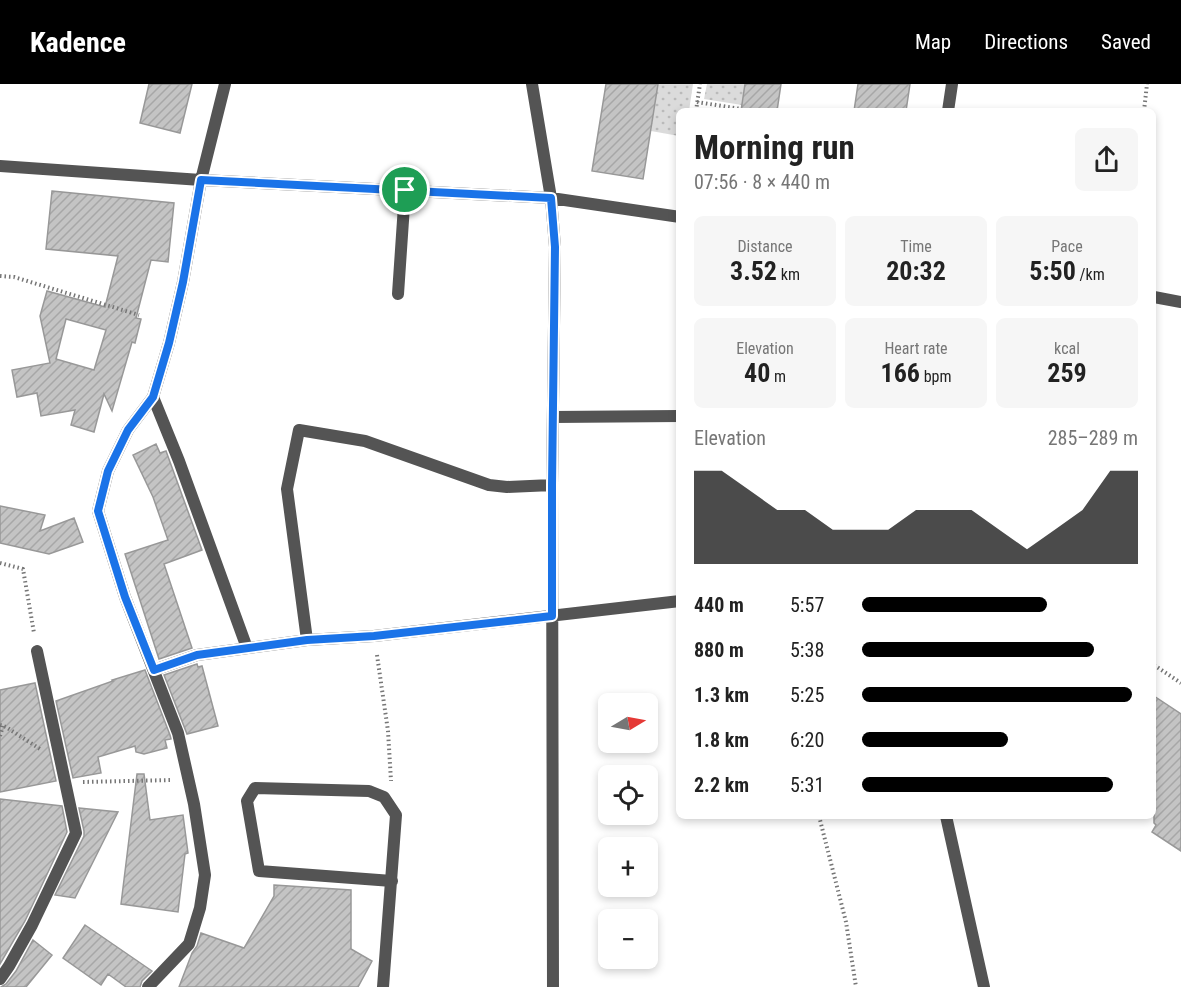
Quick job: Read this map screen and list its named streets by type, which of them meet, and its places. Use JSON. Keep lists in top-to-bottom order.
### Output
{
  "north": "right",
  "page": {
    "header": "Kadence",
    "nav": ["Map", "Directions", "Saved"],
    "heading": ["Morning run", "07:56 · 8 × 440 m"],
    "stats": [
      ["Distance", "3.52 km"],
      ["Time", "20:32"],
      ["Pace", "5:50 /km"],
      ["Elevation", "40 m"],
      ["Heart rate", "166 bpm"],
      ["kcal", "259"]
    ],
    "chart": ["Elevation", "285–289 m"],
    "list": [
      {
        "name": "440 m",
        "note": "5:57"
      },
      {
        "name": "880 m",
        "note": "5:38"
      },
      {
        "name": "1.3 km",
        "note": "5:25"
      },
      {
        "name": "1.8 km",
        "note": "6:20"
      },
      {
        "name": "2.2 km",
        "note": "5:31"
      }
    ],
    "map_buttons": ["+", "−"]
  }
}
